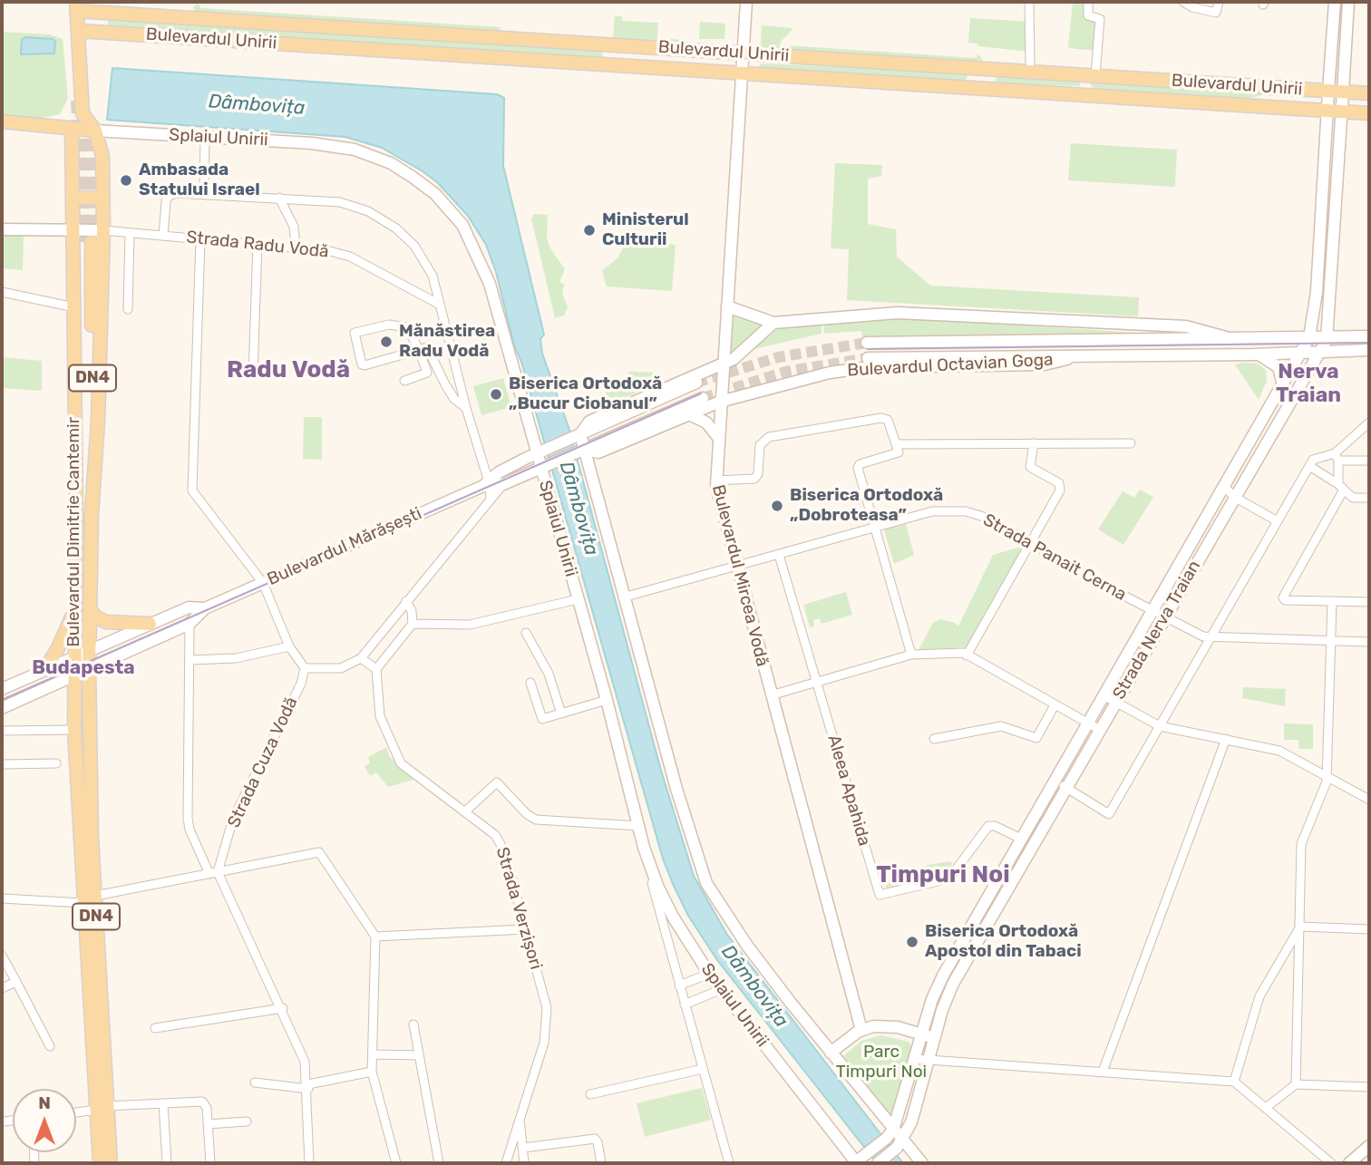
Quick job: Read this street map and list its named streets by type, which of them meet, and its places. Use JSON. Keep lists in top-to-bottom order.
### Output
{
  "streets": {
    "main road": [
      "Bulevardul Unirii",
      "Splaiul Unirii",
      "Bulevardul Octavian Goga",
      "DN4",
      "Bulevardul Dimitrie Cantemir",
      "Bulevardul Mărășești",
      "Bulevardul Mircea Vodă",
      "Strada Nerva Traian"
    ],
    "street": [
      "Strada Radu Vodă",
      "Strada Panait Cerna",
      "Strada Cuza Vodă",
      "Aleea Apahida",
      "Strada Verzișori"
    ]
  },
  "crossings": [
    ["Bulevardul Unirii", "Bulevardul Mircea Vodă"],
    ["Bulevardul Unirii", "Strada Nerva Traian"],
    ["Splaiul Unirii", "Bulevardul Dimitrie Cantemir"],
    ["Splaiul Unirii", "Bulevardul Mărășești"],
    ["Strada Radu Vodă", "Bulevardul Dimitrie Cantemir"],
    ["Bulevardul Octavian Goga", "Bulevardul Mircea Vodă"],
    ["Bulevardul Octavian Goga", "Strada Nerva Traian"],
    ["DN4", "Bulevardul Dimitrie Cantemir"],
    ["Bulevardul Dimitrie Cantemir", "Bulevardul Mărășești"],
    ["Strada Panait Cerna", "Bulevardul Mircea Vodă"],
    ["Strada Panait Cerna", "Strada Nerva Traian"],
    ["Strada Panait Cerna", "Aleea Apahida"],
    ["Strada Nerva Traian", "Aleea Apahida"]
  ],
  "districts": [
    "Radu Vodă",
    "Nerva Traian",
    "Budapesta",
    "Timpuri Noi"
  ],
  "water": ["Dâmbovița"],
  "parks": ["Parc Timpuri Noi"],
  "places": [
    "Ambasada Statului Israel",
    "Ministerul Culturii",
    "Mănăstirea Radu Vodă",
    "Biserica Ortodoxă „Bucur Ciobanul”",
    "Biserica Ortodoxă „Dobroteasa”",
    "Biserica Ortodoxă Apostol din Tabaci"
  ],
  "north": "top"
}
